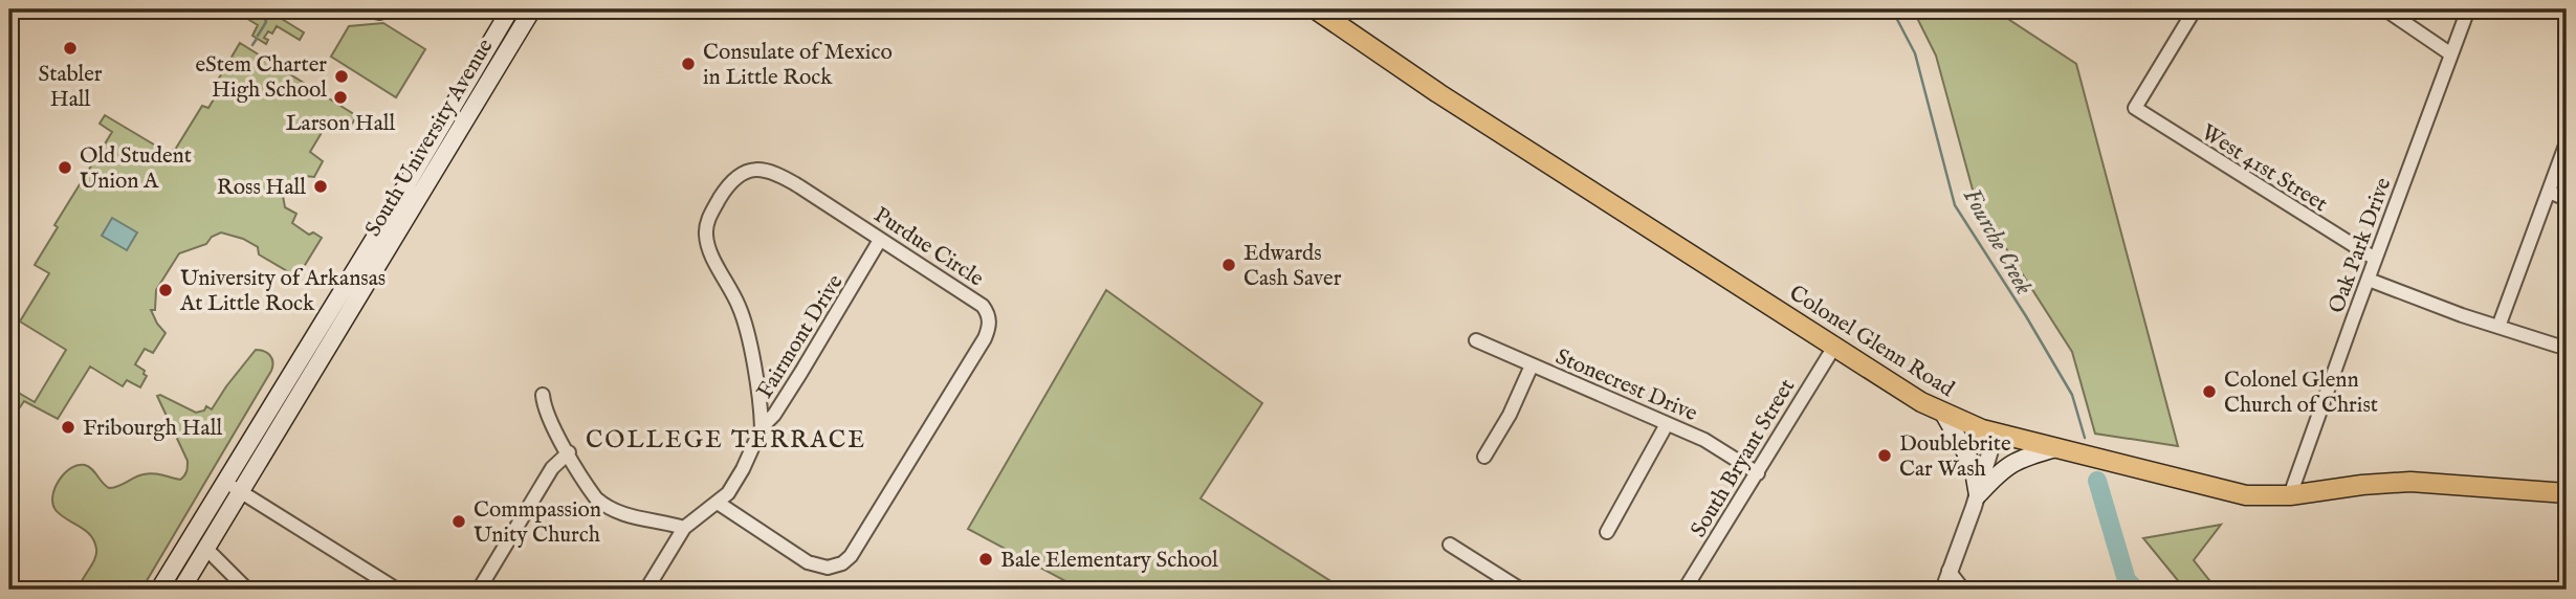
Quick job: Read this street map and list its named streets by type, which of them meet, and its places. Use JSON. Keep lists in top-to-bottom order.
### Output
{
  "streets": {
    "main road": ["South University Avenue", "Colonel Glenn Road"],
    "street": [
      "West 41st Street",
      "Oak Park Drive",
      "Purdue Circle",
      "Fairmont Drive",
      "Stonecrest Drive",
      "South Bryant Street"
    ]
  },
  "crossings": [
    ["West 41st Street", "Oak Park Drive"],
    ["Oak Park Drive", "Colonel Glenn Road"],
    ["Purdue Circle", "Fairmont Drive"],
    ["Colonel Glenn Road", "South Bryant Street"],
    ["Stonecrest Drive", "South Bryant Street"]
  ],
  "districts": ["COLLEGE TERRACE"],
  "water": ["Fourche Creek"],
  "places": [
    "Stabler Hall",
    "Consulate of Mexico in Little Rock",
    "eStem Charter High School",
    "Larson Hall",
    "Old Student Union A",
    "Ross Hall",
    "Edwards Cash Saver",
    "University of Arkansas At Little Rock",
    "Colonel Glenn Church of Christ",
    "Fribourgh Hall",
    "Doublebrite Car Wash",
    "Commpassion Unity Church",
    "Bale Elementary School"
  ]
}
